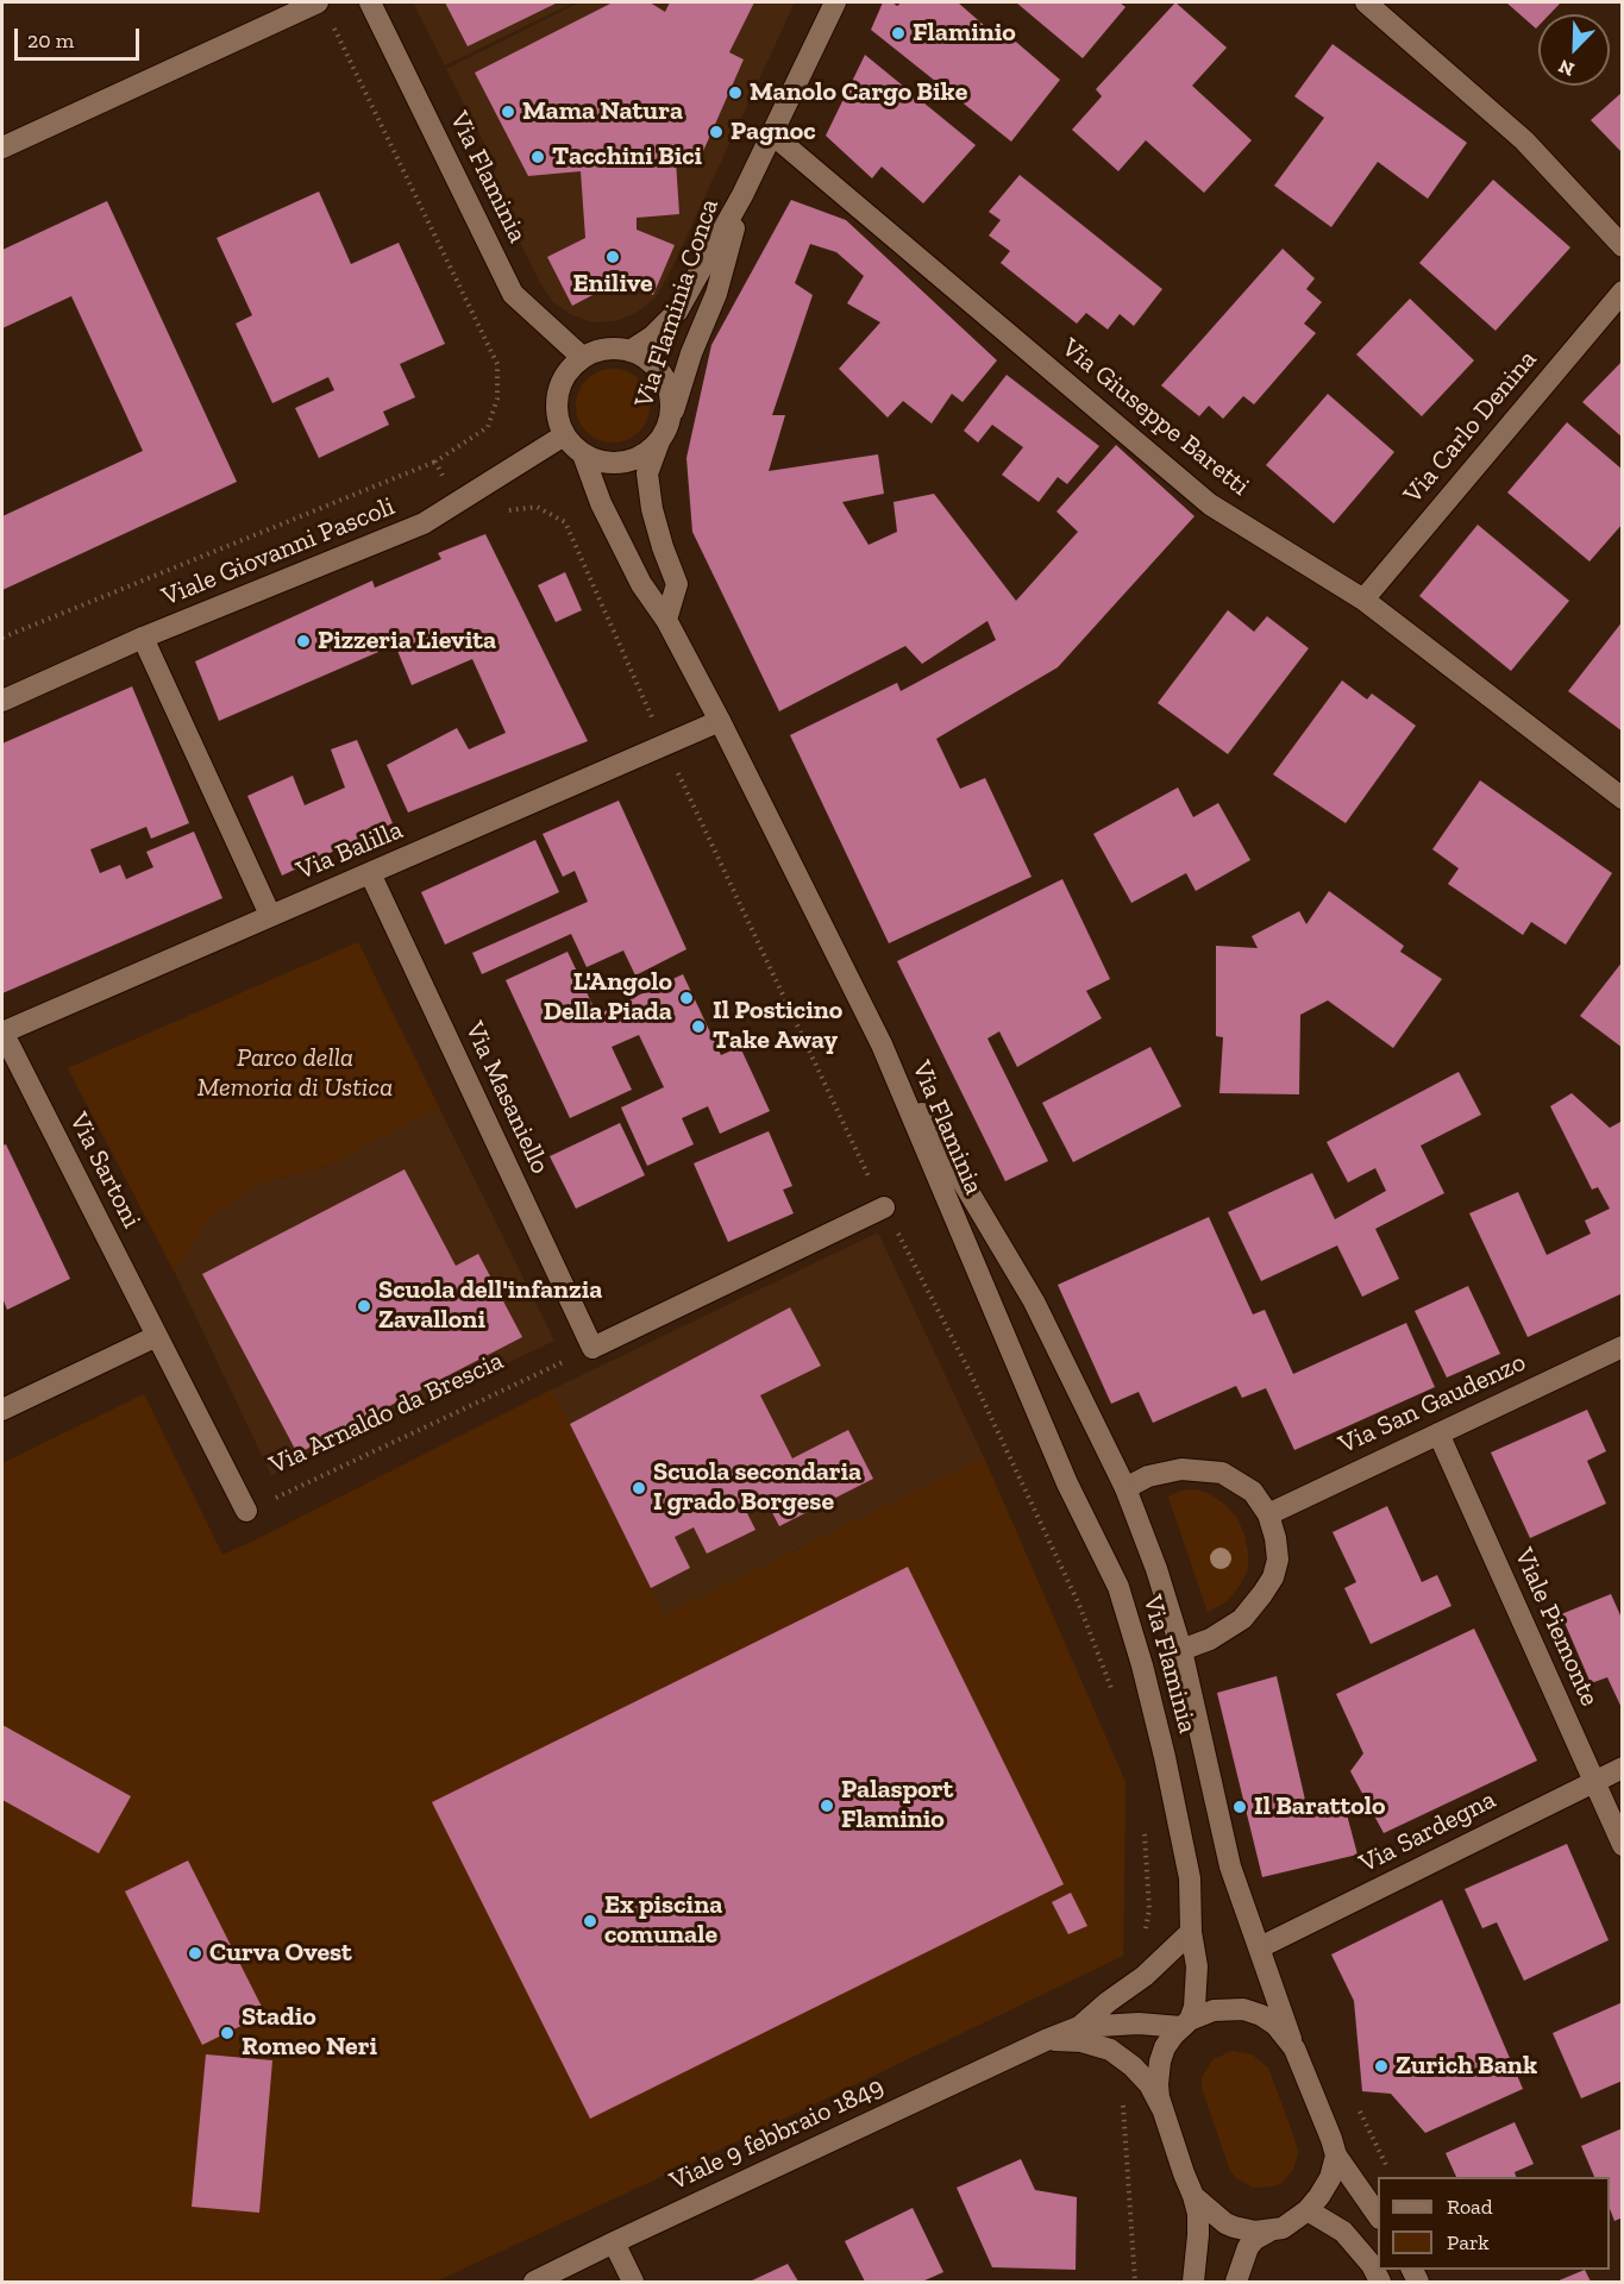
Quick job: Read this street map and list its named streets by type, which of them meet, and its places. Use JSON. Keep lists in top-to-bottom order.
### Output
{
  "streets": {
    "street": [
      "Via Flaminia",
      "Via Flaminia Conca",
      "Via Giuseppe Baretti",
      "Via Carlo Denina",
      "Viale Giovanni Pascoli",
      "Via Balilla",
      "Via Masaniello",
      "Via Sartoni",
      "Via San Gaudenzo",
      "Viale Piemonte",
      "Via Sardegna",
      "Viale 9 febbraio 1849"
    ],
    "path": ["Via Arnaldo da Brescia"]
  },
  "crossings": [
    ["Via Flaminia", "Via Flaminia Conca"],
    ["Via Flaminia", "Viale Giovanni Pascoli"],
    ["Via Flaminia", "Via Balilla"],
    ["Via Flaminia", "Via Sardegna"],
    ["Via Flaminia", "Viale 9 febbraio 1849"],
    ["Via Flaminia Conca", "Via Giuseppe Baretti"],
    ["Via Flaminia Conca", "Viale Giovanni Pascoli"],
    ["Via Giuseppe Baretti", "Via Carlo Denina"],
    ["Via Balilla", "Via Masaniello"],
    ["Via Balilla", "Via Sartoni"],
    ["Via Masaniello", "Via Arnaldo da Brescia"],
    ["Via San Gaudenzo", "Viale Piemonte"],
    ["Viale Piemonte", "Via Sardegna"]
  ],
  "parks": ["Parco della Memoria di Ustica"],
  "places": [
    "Flaminio",
    "Manolo Cargo Bike",
    "Mama Natura",
    "Pagnoc",
    "Tacchini Bici",
    "Enilive",
    "Pizzeria Lievita",
    "L'Angolo Della Piada",
    "Il Posticino Take Away",
    "Scuola dell'infanzia Zavalloni",
    "Scuola secondaria I grado Borgese",
    "Palasport Flaminio",
    "Il Barattolo",
    "Ex piscina comunale",
    "Curva Ovest",
    "Stadio Romeo Neri",
    "Zurich Bank"
  ],
  "legend": ["Road", "Park"],
  "scale_bar": "20 m",
  "north": "bottom left"
}
